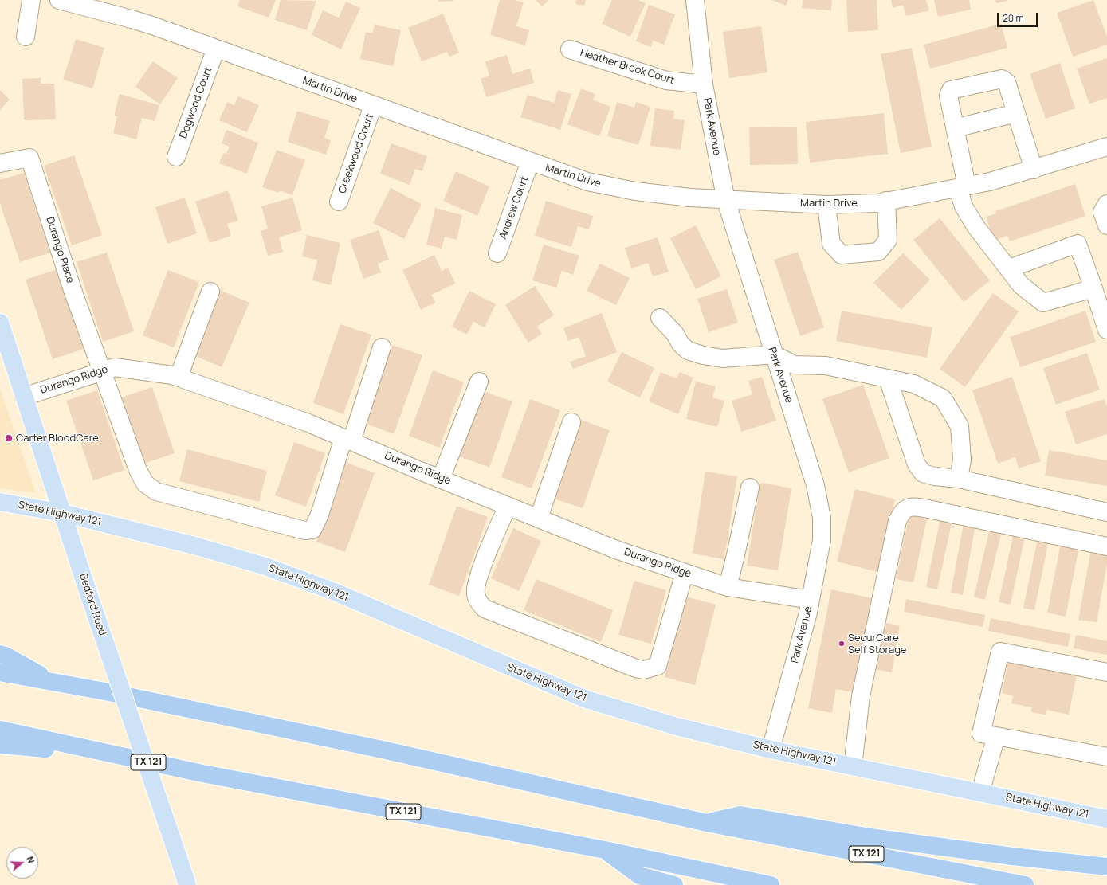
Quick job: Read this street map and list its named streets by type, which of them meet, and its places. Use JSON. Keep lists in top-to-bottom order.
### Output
{
  "streets": {
    "highway": ["TX 121"],
    "main road": ["State Highway 121", "Bedford Road"],
    "street": [
      "Heather Brook Court",
      "Martin Drive",
      "Dogwood Court",
      "Park Avenue",
      "Creekwood Court",
      "Andrew Court",
      "Durango Place",
      "Durango Ridge"
    ]
  },
  "crossings": [
    ["Heather Brook Court", "Park Avenue"],
    ["Martin Drive", "Dogwood Court"],
    ["Martin Drive", "Park Avenue"],
    ["Martin Drive", "Creekwood Court"],
    ["Martin Drive", "Andrew Court"],
    ["Park Avenue", "Durango Ridge"],
    ["Park Avenue", "State Highway 121"],
    ["Durango Place", "Durango Ridge"],
    ["Durango Ridge", "Bedford Road"],
    ["State Highway 121", "Bedford Road"]
  ],
  "places": ["Carter BloodCare", "SecurCare Self Storage"],
  "scale_bar": "20 m",
  "north": "right"
}
